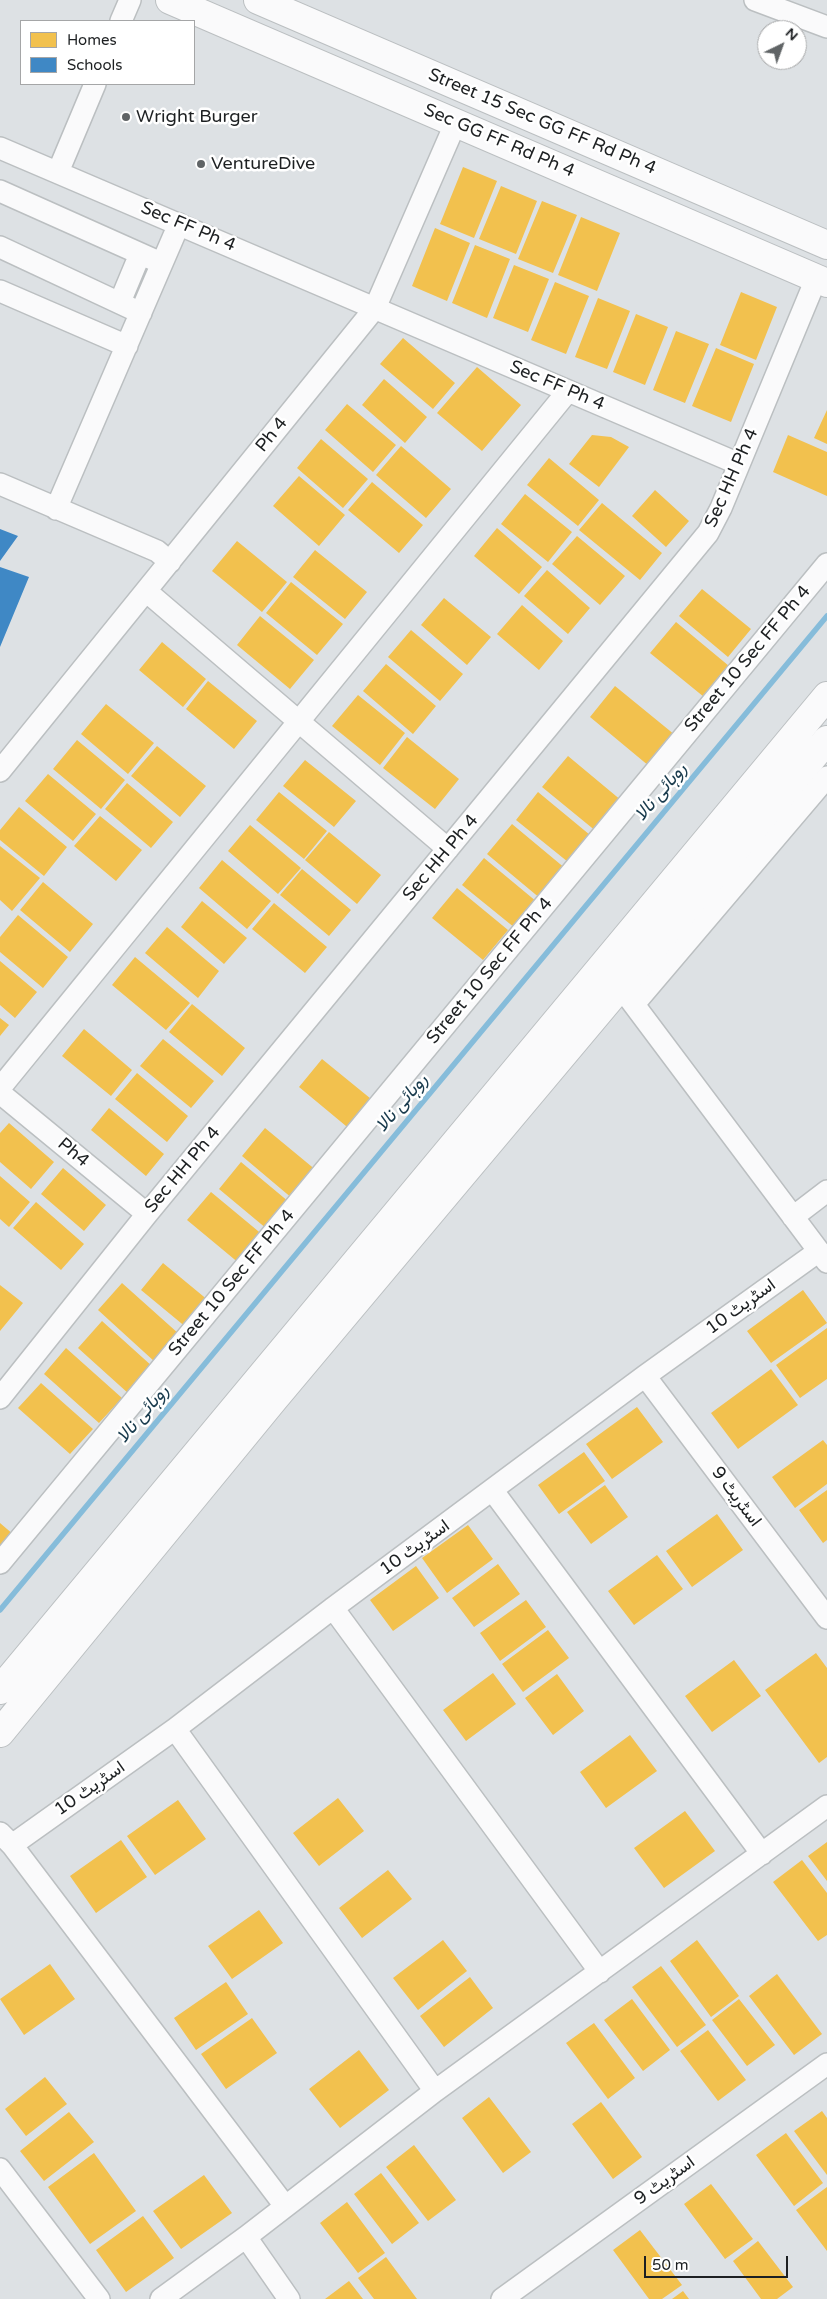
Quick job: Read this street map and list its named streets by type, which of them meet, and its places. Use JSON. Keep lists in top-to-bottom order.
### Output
{
  "streets": {
    "main road": ["Street 15 Sec GG FF Rd Ph 4", "Sec GG FF Rd Ph 4"],
    "street": [
      "Sec FF Ph 4",
      "Ph 4",
      "Sec HH Ph 4",
      "Street 10 Sec FF Ph 4",
      "Ph4",
      "اسٹریٹ 10",
      "اسٹریٹ 9"
    ]
  },
  "crossings": [
    ["Sec GG FF Rd Ph 4", "Sec HH Ph 4"],
    ["Sec FF Ph 4", "Ph 4"],
    ["Sec FF Ph 4", "Sec HH Ph 4"],
    ["Sec HH Ph 4", "Ph4"],
    ["اسٹریٹ 10", "اسٹریٹ 9"]
  ],
  "water": ["روہائی نالا"],
  "places": ["Wright Burger", "VentureDive"],
  "legend": ["Homes", "Schools"],
  "scale_bar": "50 m",
  "north": "top right"
}
